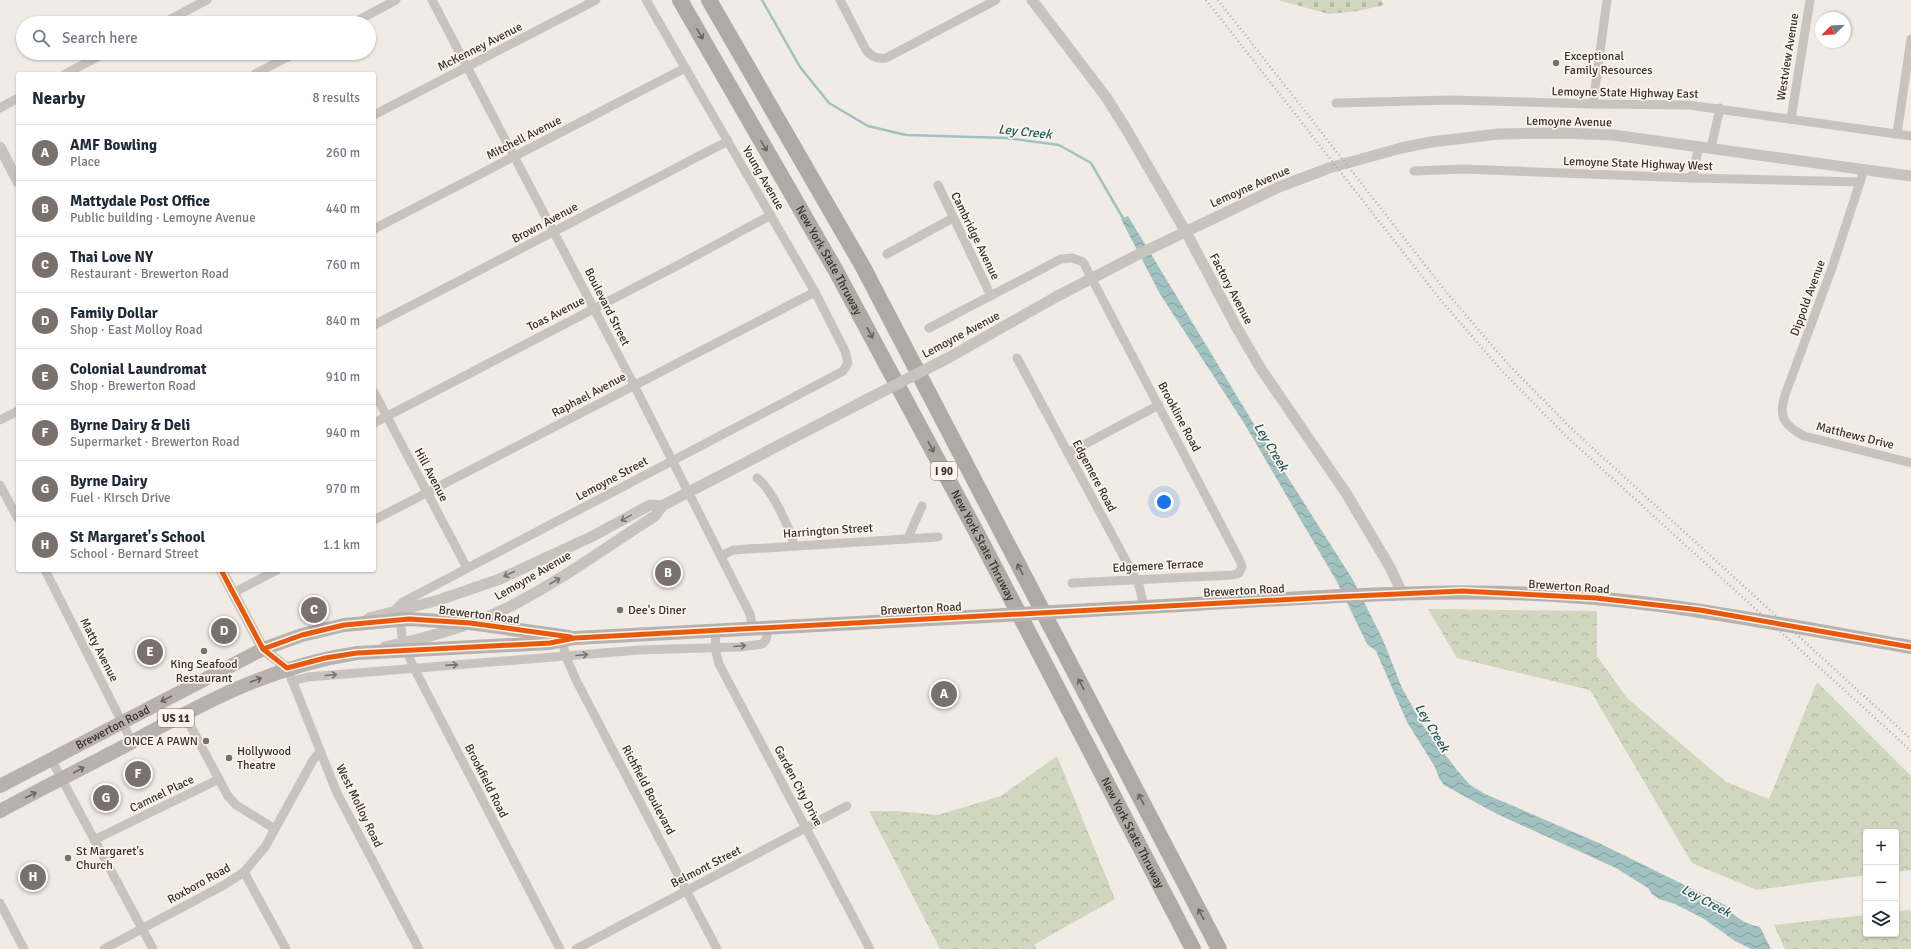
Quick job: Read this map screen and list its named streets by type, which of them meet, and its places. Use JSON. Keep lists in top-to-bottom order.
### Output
{
  "streets": {
    "highway": ["New York State Thruway", "I 90"],
    "main road": ["Brewerton Road", "US 11"],
    "street": [
      "McKenney Avenue",
      "Westview Avenue",
      "Lemoyne State Highway East",
      "Lemoyne Avenue",
      "Mitchell Avenue",
      "Lemoyne State Highway West",
      "Young Avenue",
      "Brown Avenue",
      "Cambridge Avenue",
      "Factory Avenue",
      "Dippold Avenue",
      "Boulevard Street",
      "Toas Avenue",
      "Raphael Avenue",
      "Brookline Road",
      "Matthews Drive",
      "Hill Avenue",
      "Edgemere Road",
      "Lemoyne Street",
      "Harrington Street",
      "Edgemere Terrace",
      "Matty Avenue",
      "Brookfield Road",
      "Garden City Drive",
      "Richfield Boulevard",
      "Camnel Place",
      "West Molloy Road",
      "Belmont Street",
      "Roxboro Road"
    ]
  },
  "crossings": [
    ["McKenney Avenue", "Boulevard Street"],
    ["Westview Avenue", "Lemoyne State Highway East"],
    ["Lemoyne Avenue", "Cambridge Avenue"],
    ["Lemoyne Avenue", "Factory Avenue"],
    ["Lemoyne Avenue", "Dippold Avenue"],
    ["Lemoyne Avenue", "Boulevard Street"],
    ["Lemoyne Avenue", "Brookline Road"],
    ["Lemoyne Avenue", "Lemoyne Street"],
    ["Lemoyne Avenue", "Brewerton Road"],
    ["Lemoyne Avenue", "Brookfield Road"],
    ["Mitchell Avenue", "Young Avenue"],
    ["Mitchell Avenue", "Boulevard Street"],
    ["Lemoyne State Highway West", "Dippold Avenue"],
    ["Young Avenue", "Brown Avenue"],
    ["Young Avenue", "Toas Avenue"],
    ["Young Avenue", "Raphael Avenue"],
    ["Young Avenue", "Lemoyne Street"],
    ["Brown Avenue", "Boulevard Street"],
    ["Cambridge Avenue", "Brookline Road"],
    ["Factory Avenue", "Brewerton Road"],
    ["Dippold Avenue", "Matthews Drive"],
    ["Boulevard Street", "Toas Avenue"],
    ["Boulevard Street", "Raphael Avenue"],
    ["Boulevard Street", "Lemoyne Street"],
    ["Boulevard Street", "Harrington Street"],
    ["Boulevard Street", "Brewerton Road"],
    ["Toas Avenue", "Hill Avenue"],
    ["Raphael Avenue", "Hill Avenue"],
    ["Brookline Road", "Edgemere Terrace"],
    ["Hill Avenue", "Lemoyne Street"],
    ["Edgemere Road", "Edgemere Terrace"],
    ["Edgemere Road", "Brewerton Road"],
    ["Lemoyne Street", "Brewerton Road"],
    ["Lemoyne Street", "Brookfield Road"],
    ["Brewerton Road", "Matty Avenue"],
    ["Brewerton Road", "Brookfield Road"],
    ["Brewerton Road", "Garden City Drive"],
    ["Brewerton Road", "Richfield Boulevard"],
    ["Brewerton Road", "West Molloy Road"],
    ["Garden City Drive", "Belmont Street"],
    ["Richfield Boulevard", "Belmont Street"],
    ["West Molloy Road", "Roxboro Road"]
  ],
  "water": ["Ley Creek"],
  "places": [
    "Exceptional Family Resources",
    "Dee's Diner",
    "King Seafood Restaurant",
    "ONCE A PAWN",
    "Hollywood Theatre",
    "St Margaret's Church"
  ],
  "north": "bottom left",
  "page": {
    "search": "Search here",
    "heading": ["Nearby", "8 results"],
    "list": [
      {
        "mark": "A",
        "name": "AMF Bowling",
        "note": "Place",
        "value": "260 m"
      },
      {
        "mark": "B",
        "name": "Mattydale Post Office",
        "note": "Public building · Lemoyne Avenue",
        "value": "440 m"
      },
      {
        "mark": "C",
        "name": "Thai Love NY",
        "note": "Restaurant · Brewerton Road",
        "value": "760 m"
      },
      {
        "mark": "D",
        "name": "Family Dollar",
        "note": "Shop · East Molloy Road",
        "value": "840 m"
      },
      {
        "mark": "E",
        "name": "Colonial Laundromat",
        "note": "Shop · Brewerton Road",
        "value": "910 m"
      },
      {
        "mark": "F",
        "name": "Byrne Dairy & Deli",
        "note": "Supermarket · Brewerton Road",
        "value": "940 m"
      },
      {
        "mark": "G",
        "name": "Byrne Dairy",
        "note": "Fuel · Kirsch Drive",
        "value": "970 m"
      },
      {
        "mark": "H",
        "name": "St Margaret's School",
        "note": "School · Bernard Street",
        "value": "1.1 km"
      }
    ],
    "pins": [
      "B",
      "C",
      "D",
      "E",
      "A",
      "F",
      "G",
      "H"
    ],
    "map_buttons": ["+", "−"]
  }
}
